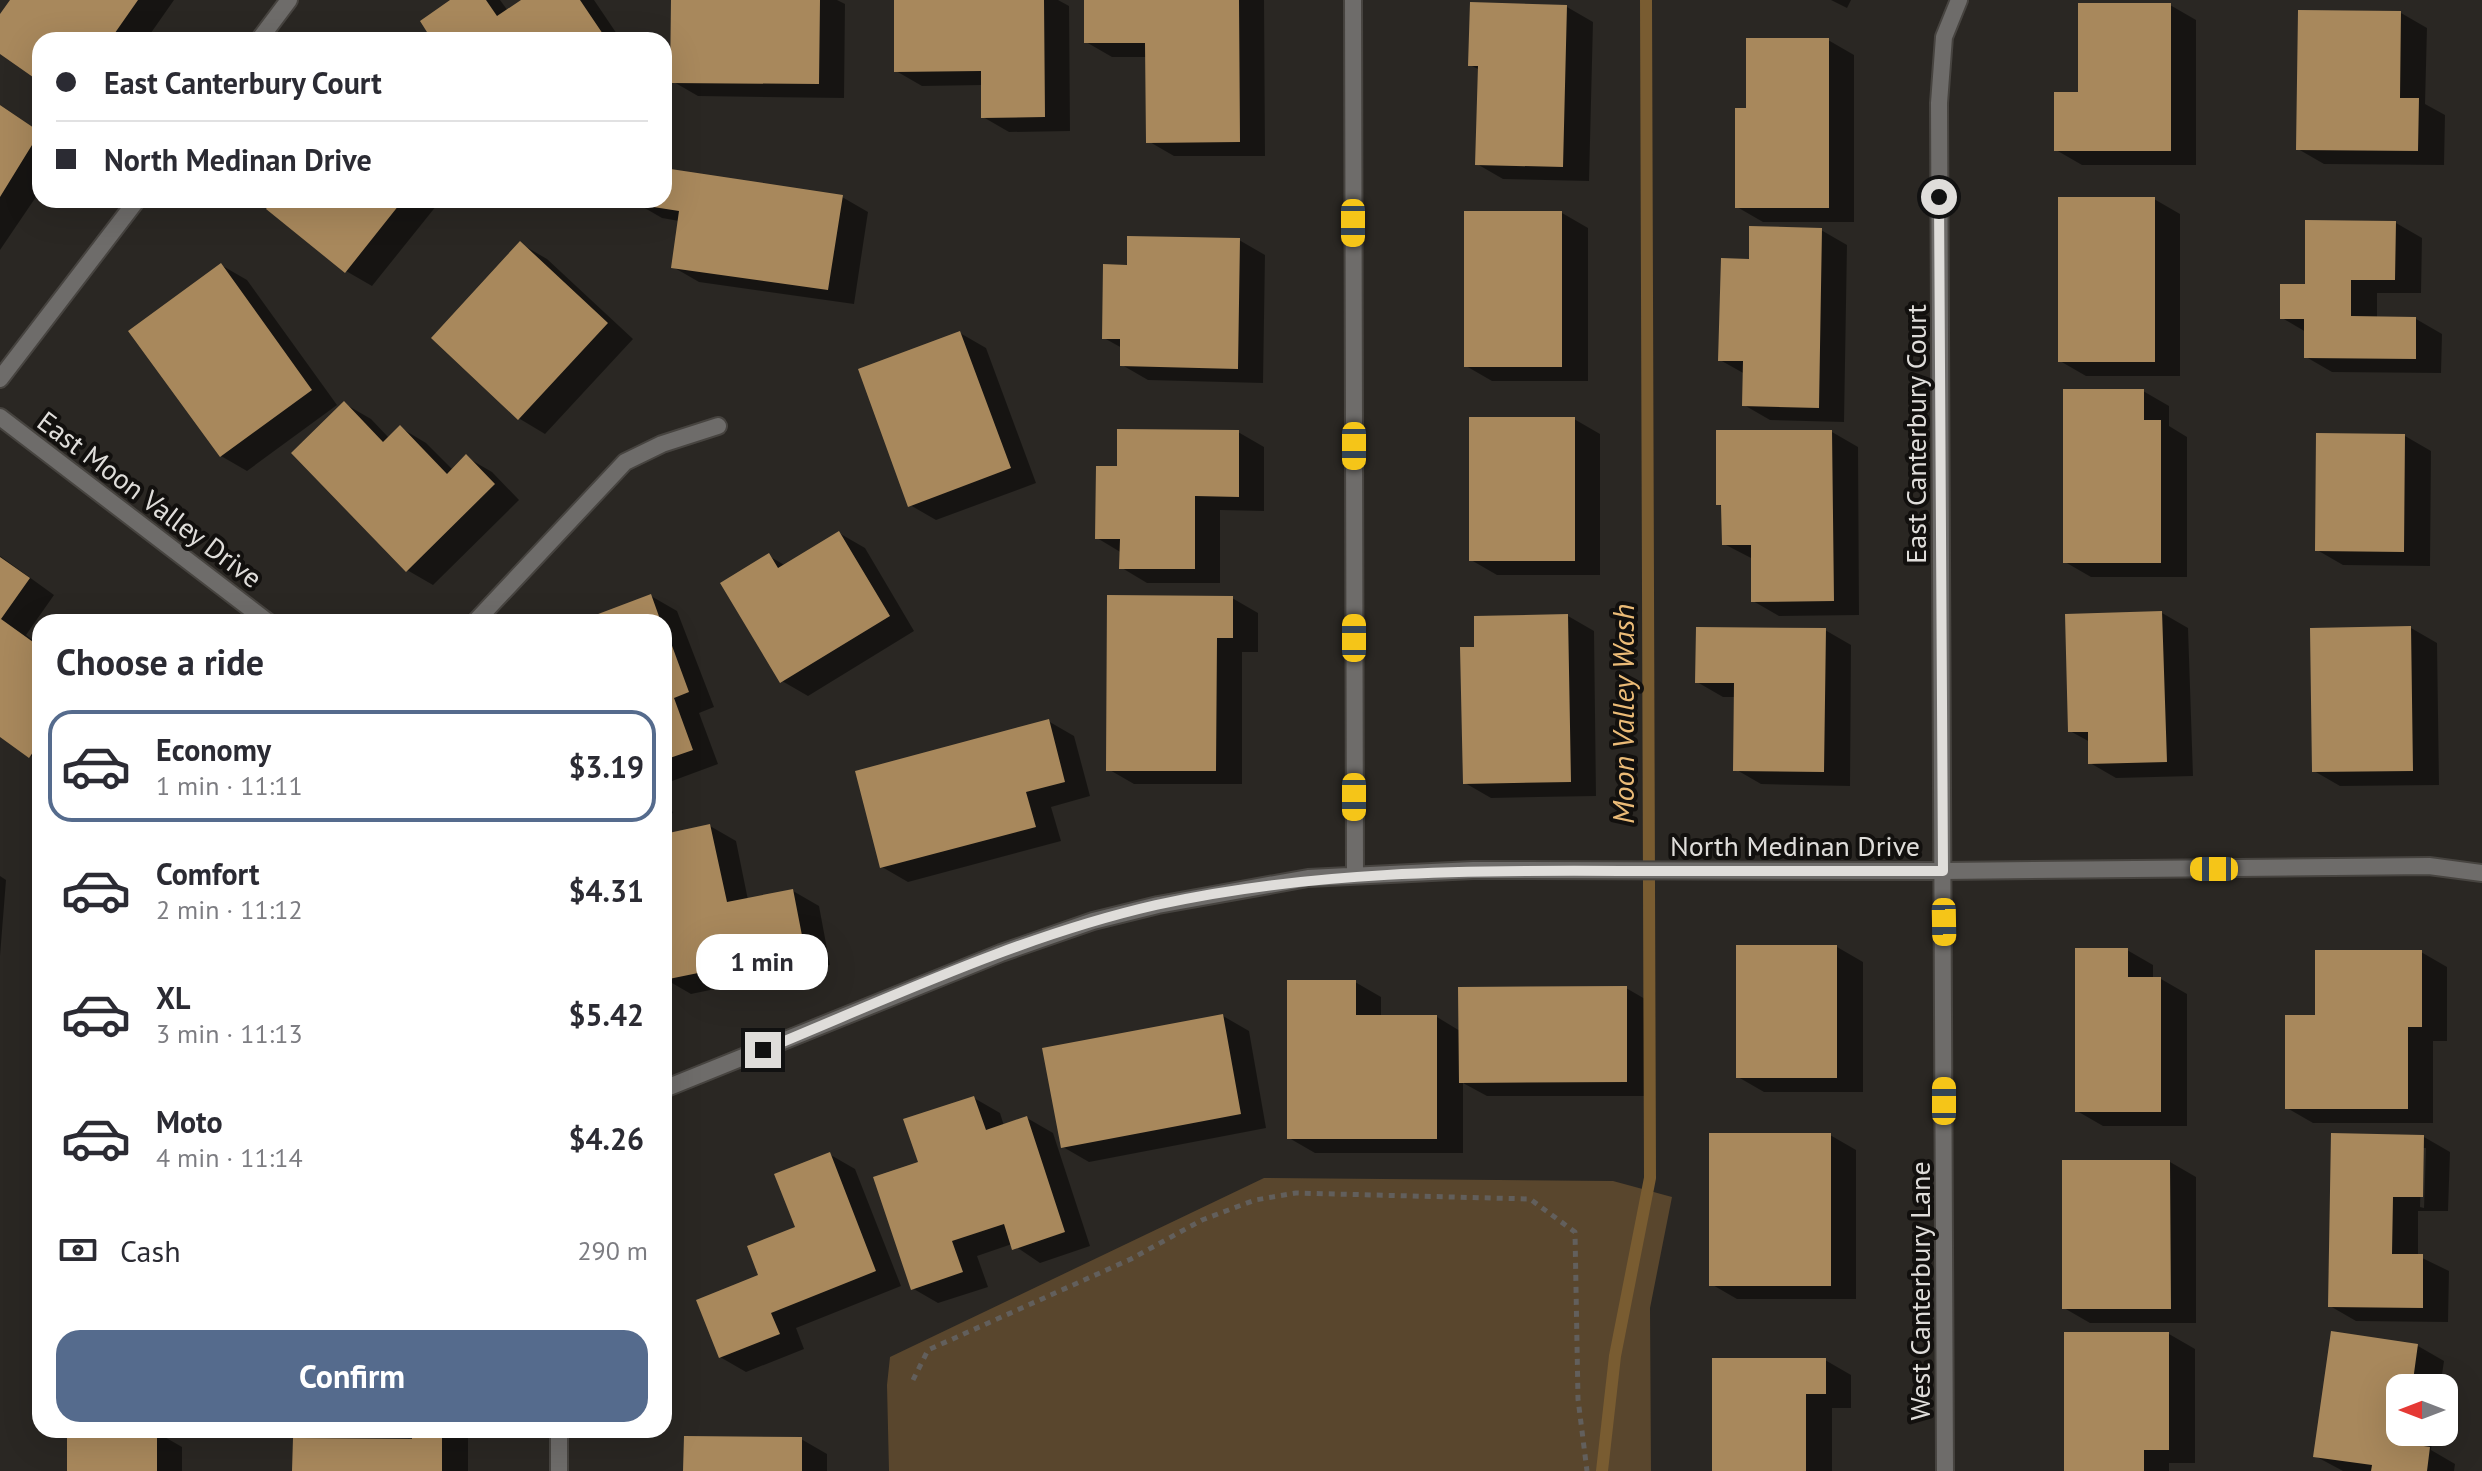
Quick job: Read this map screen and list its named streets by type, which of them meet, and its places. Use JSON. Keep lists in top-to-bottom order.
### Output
{
  "streets": {
    "street": [
      "East Canterbury Court",
      "East Moon Valley Drive",
      "North Medinan Drive",
      "West Canterbury Lane"
    ]
  },
  "crossings": [
    ["East Canterbury Court", "North Medinan Drive"],
    ["East Canterbury Court", "West Canterbury Lane"],
    ["North Medinan Drive", "West Canterbury Lane"]
  ],
  "water": ["Moon Valley Wash"],
  "north": "left",
  "page": {
    "banner": ["East Canterbury Court", "North Medinan Drive"],
    "heading": "Choose a ride",
    "list": [
      {
        "name": "Economy",
        "note": "1 min · 11:11",
        "value": "$3.19"
      },
      {
        "name": "Comfort",
        "note": "2 min · 11:12",
        "value": "$4.31"
      },
      {
        "name": "XL",
        "note": "3 min · 11:13",
        "value": "$5.42"
      },
      {
        "name": "Moto",
        "note": "4 min · 11:14",
        "value": "$4.26"
      }
    ],
    "bubble": "1 min",
    "pay": ["Cash", "290 m"],
    "buttons": "Confirm"
  }
}
